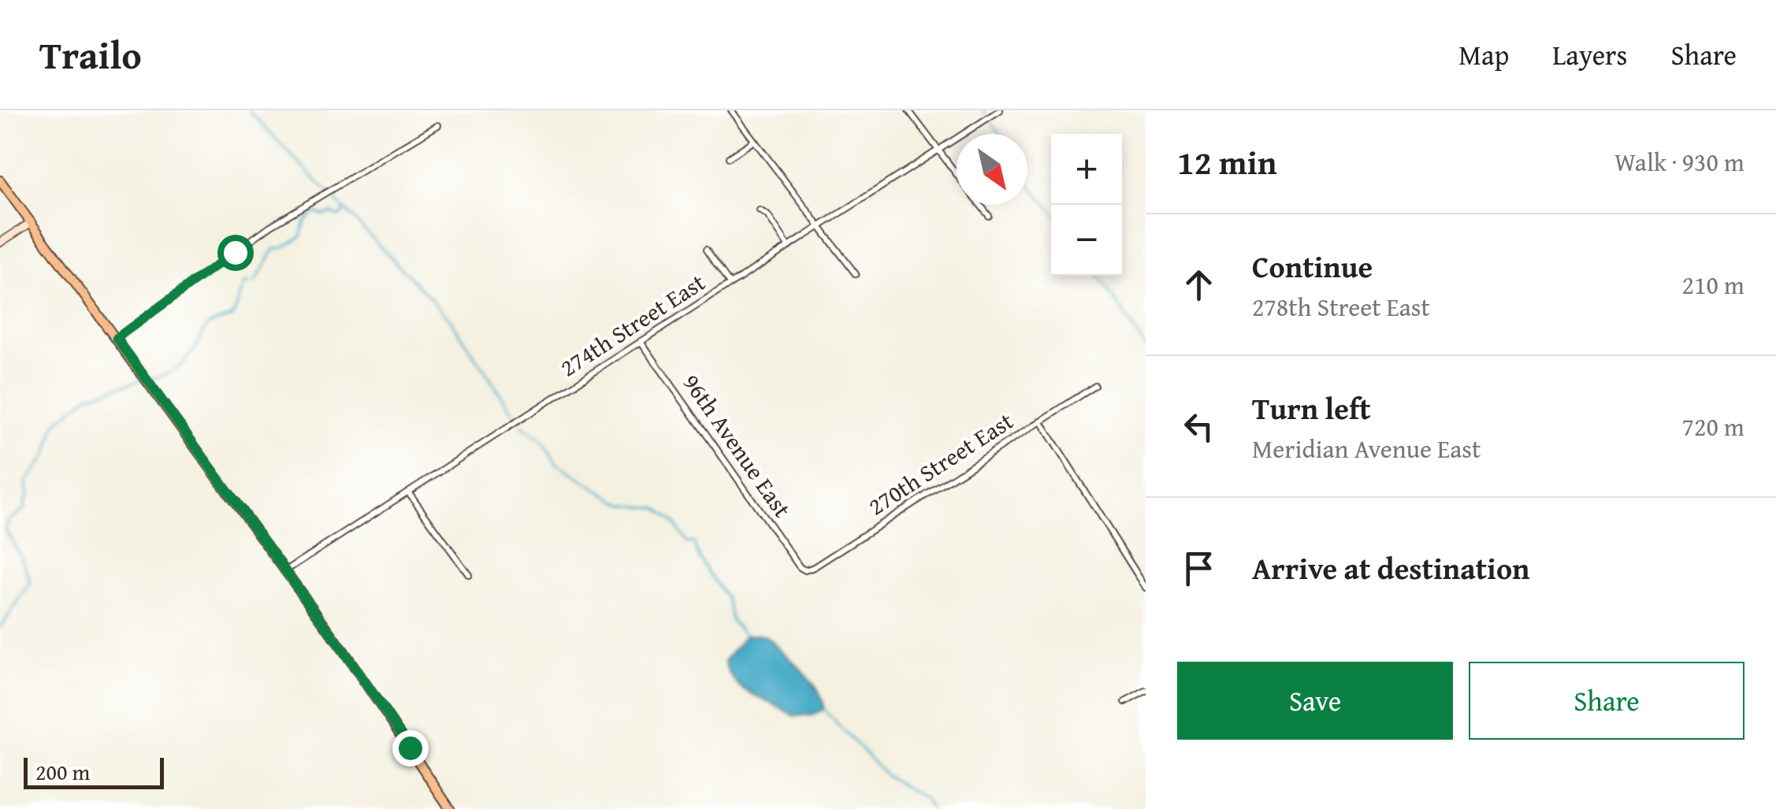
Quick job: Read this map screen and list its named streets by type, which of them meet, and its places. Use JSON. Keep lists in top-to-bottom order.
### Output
{
  "streets": {
    "street": ["274th Street East", "96th Avenue East", "270th Street East"]
  },
  "crossings": [
    ["274th Street East", "96th Avenue East"],
    ["96th Avenue East", "270th Street East"]
  ],
  "scale_bar": "200 m",
  "north": "bottom right",
  "page": {
    "header": "Trailo",
    "nav": ["Map", "Layers", "Share"],
    "heading": ["12 min", "Walk · 930 m"],
    "map_buttons": ["+", "−"],
    "list": [
      ["Continue", "278th Street East", "210 m"],
      ["Turn left", "Meridian Avenue East", "720 m"],
      "Arrive at destination"
    ],
    "buttons": ["Save", "Share"],
    "scale": "200 m"
  }
}
